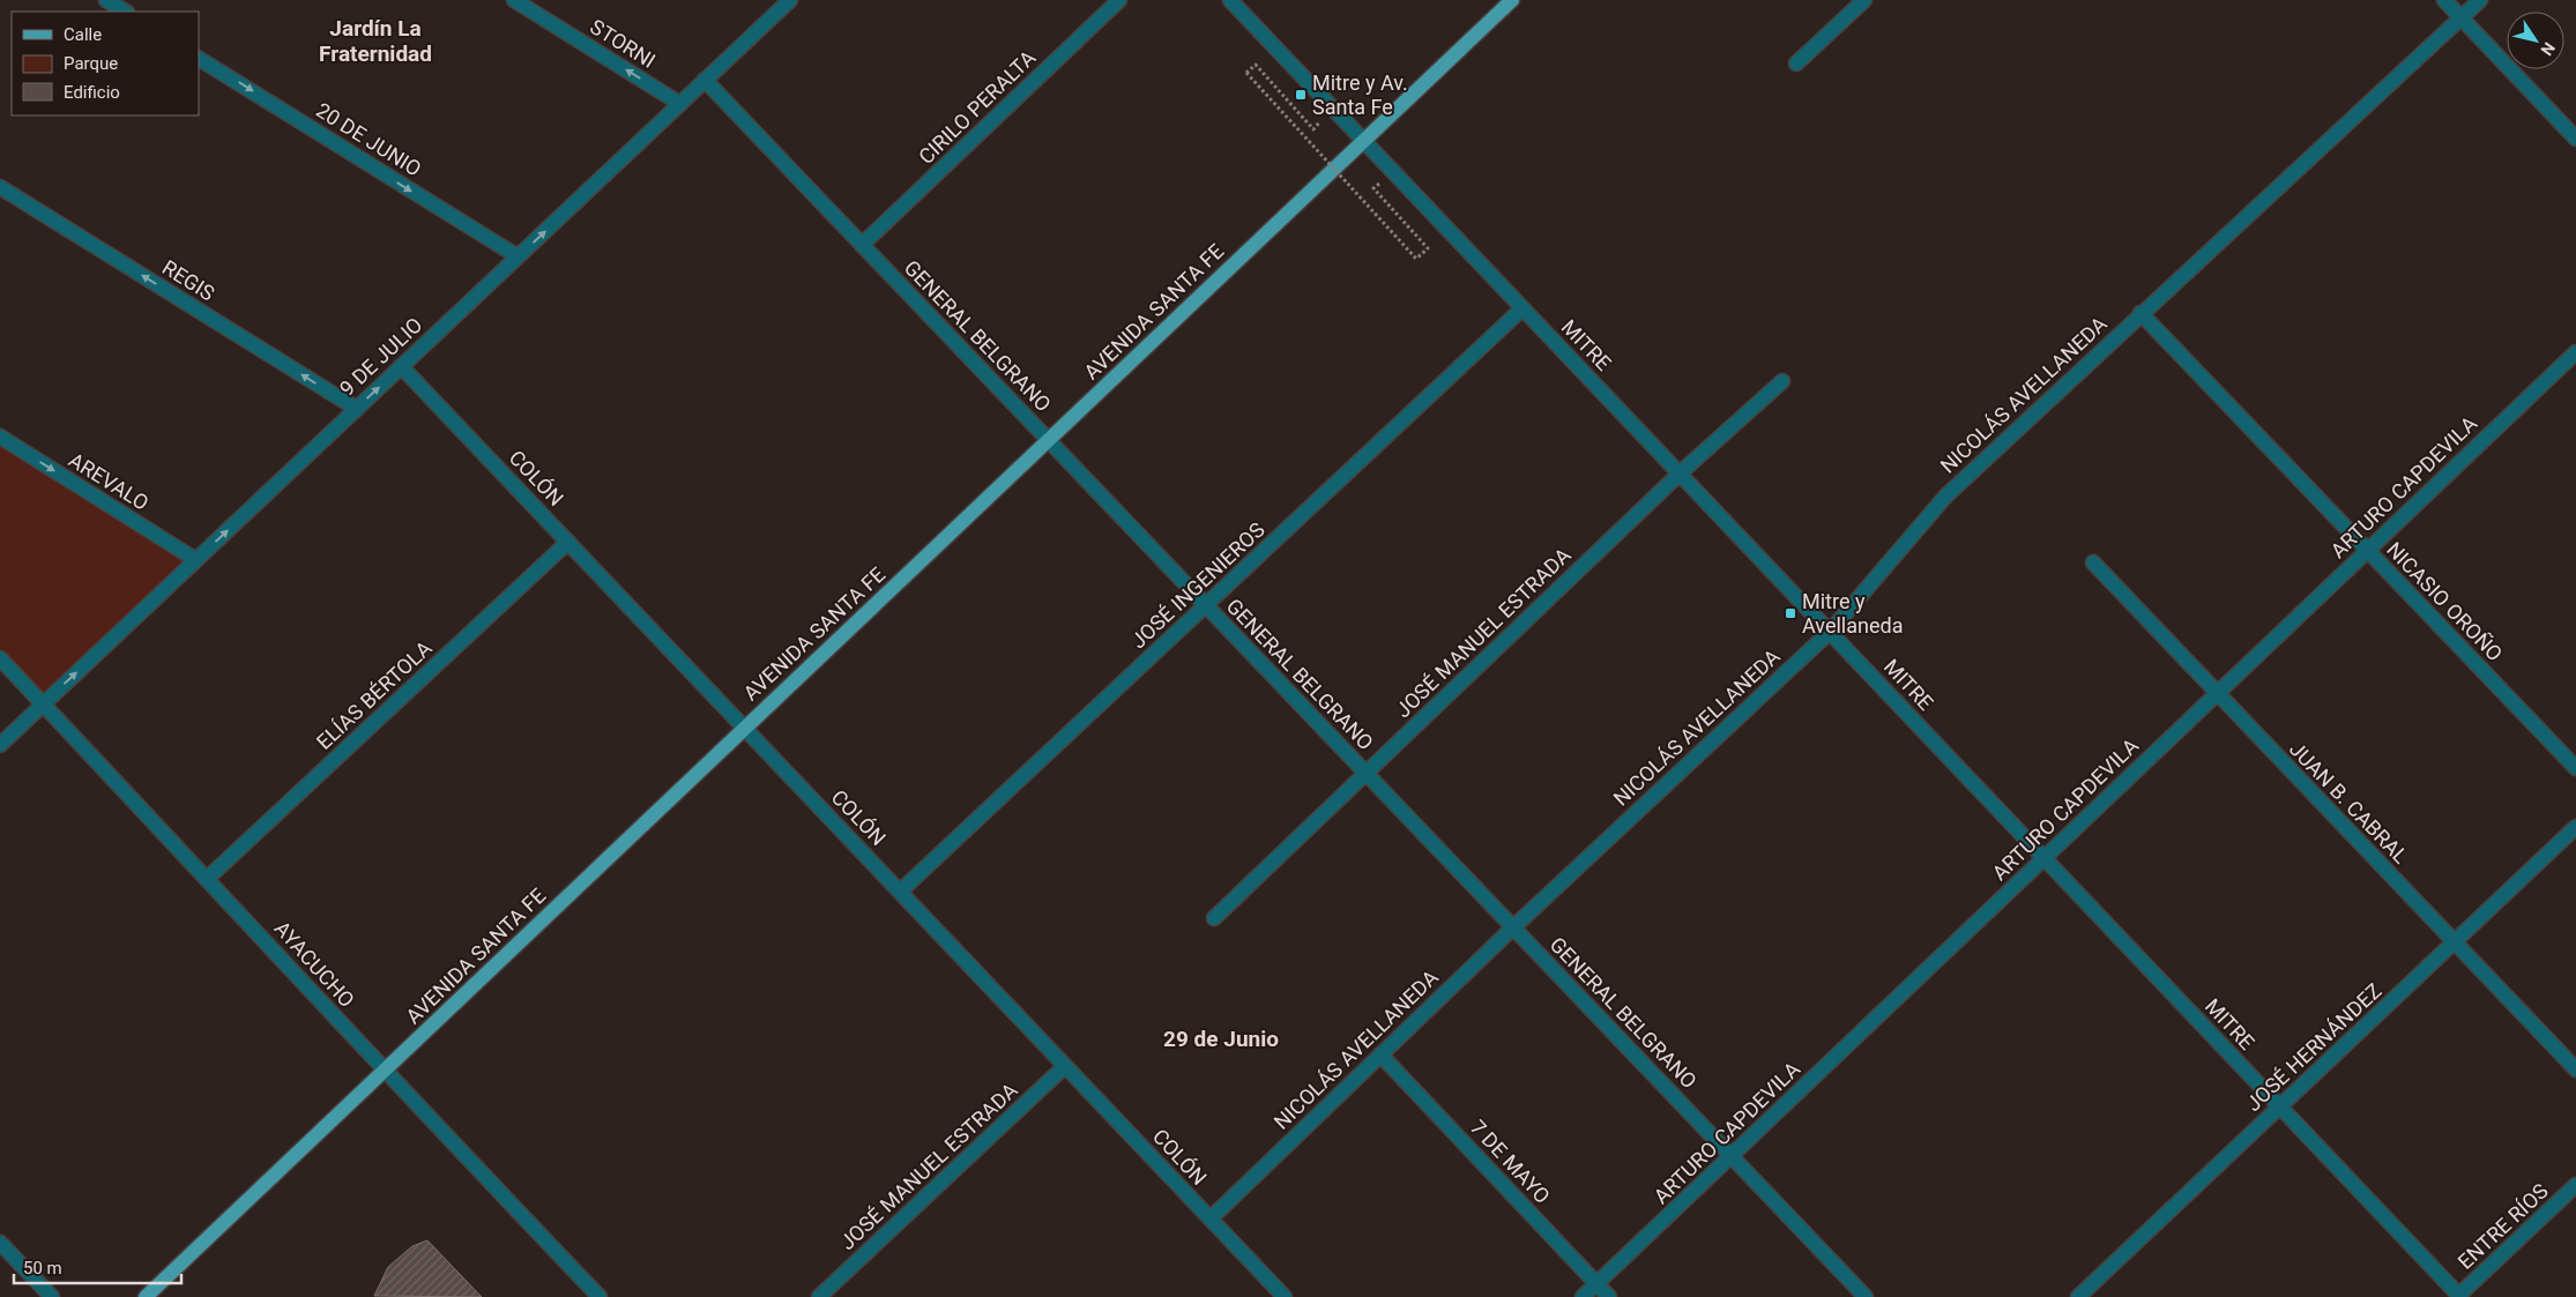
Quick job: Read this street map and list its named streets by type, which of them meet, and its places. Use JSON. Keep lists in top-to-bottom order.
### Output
{
  "streets": {
    "main road": ["AVENIDA SANTA FE"],
    "street": [
      "STORNI",
      "CIRILO PERALTA",
      "20 DE JUNIO",
      "REGIS",
      "GENERAL BELGRANO",
      "MITRE",
      "9 DE JULIO",
      "NICOLÁS AVELLANEDA",
      "COLÓN",
      "AREVALO",
      "ARTURO CAPDEVILA",
      "JOSÉ INGENIEROS",
      "NICASIO OROÑO",
      "JOSÉ MANUEL ESTRADA",
      "ELÍAS BÉRTOLA",
      "JUAN B. CABRAL",
      "AYACUCHO",
      "JOSÉ HERNÁNDEZ",
      "7 DE MAYO",
      "ENTRE RÍOS"
    ]
  },
  "crossings": [
    ["STORNI", "9 DE JULIO"],
    ["CIRILO PERALTA", "GENERAL BELGRANO"],
    ["20 DE JUNIO", "9 DE JULIO"],
    ["REGIS", "9 DE JULIO"],
    ["AVENIDA SANTA FE", "GENERAL BELGRANO"],
    ["AVENIDA SANTA FE", "MITRE"],
    ["AVENIDA SANTA FE", "COLÓN"],
    ["AVENIDA SANTA FE", "AYACUCHO"],
    ["GENERAL BELGRANO", "9 DE JULIO"],
    ["GENERAL BELGRANO", "NICOLÁS AVELLANEDA"],
    ["GENERAL BELGRANO", "ARTURO CAPDEVILA"],
    ["GENERAL BELGRANO", "JOSÉ INGENIEROS"],
    ["GENERAL BELGRANO", "JOSÉ MANUEL ESTRADA"],
    ["MITRE", "NICOLÁS AVELLANEDA"],
    ["MITRE", "ARTURO CAPDEVILA"],
    ["MITRE", "JOSÉ INGENIEROS"],
    ["MITRE", "JOSÉ MANUEL ESTRADA"],
    ["MITRE", "JOSÉ HERNÁNDEZ"],
    ["MITRE", "ENTRE RÍOS"],
    ["9 DE JULIO", "COLÓN"],
    ["9 DE JULIO", "AREVALO"],
    ["9 DE JULIO", "AYACUCHO"],
    ["NICOLÁS AVELLANEDA", "COLÓN"],
    ["NICOLÁS AVELLANEDA", "NICASIO OROÑO"],
    ["NICOLÁS AVELLANEDA", "7 DE MAYO"],
    ["COLÓN", "JOSÉ INGENIEROS"],
    ["COLÓN", "JOSÉ MANUEL ESTRADA"],
    ["COLÓN", "ELÍAS BÉRTOLA"],
    ["ARTURO CAPDEVILA", "NICASIO OROÑO"],
    ["ARTURO CAPDEVILA", "JUAN B. CABRAL"],
    ["ARTURO CAPDEVILA", "7 DE MAYO"],
    ["ELÍAS BÉRTOLA", "AYACUCHO"],
    ["JUAN B. CABRAL", "JOSÉ HERNÁNDEZ"]
  ],
  "one_way": [
    "STORNI",
    "20 DE JUNIO",
    "REGIS",
    "9 DE JULIO",
    "AREVALO"
  ],
  "districts": ["Jardín La Fraternidad", "29 de Junio"],
  "places": {
    "transit": ["Mitre y Av. Santa Fe", "Mitre y Avellaneda"]
  },
  "legend": ["Calle", "Parque", "Edificio"],
  "scale_bar": "50 m",
  "north": "bottom right"
}
